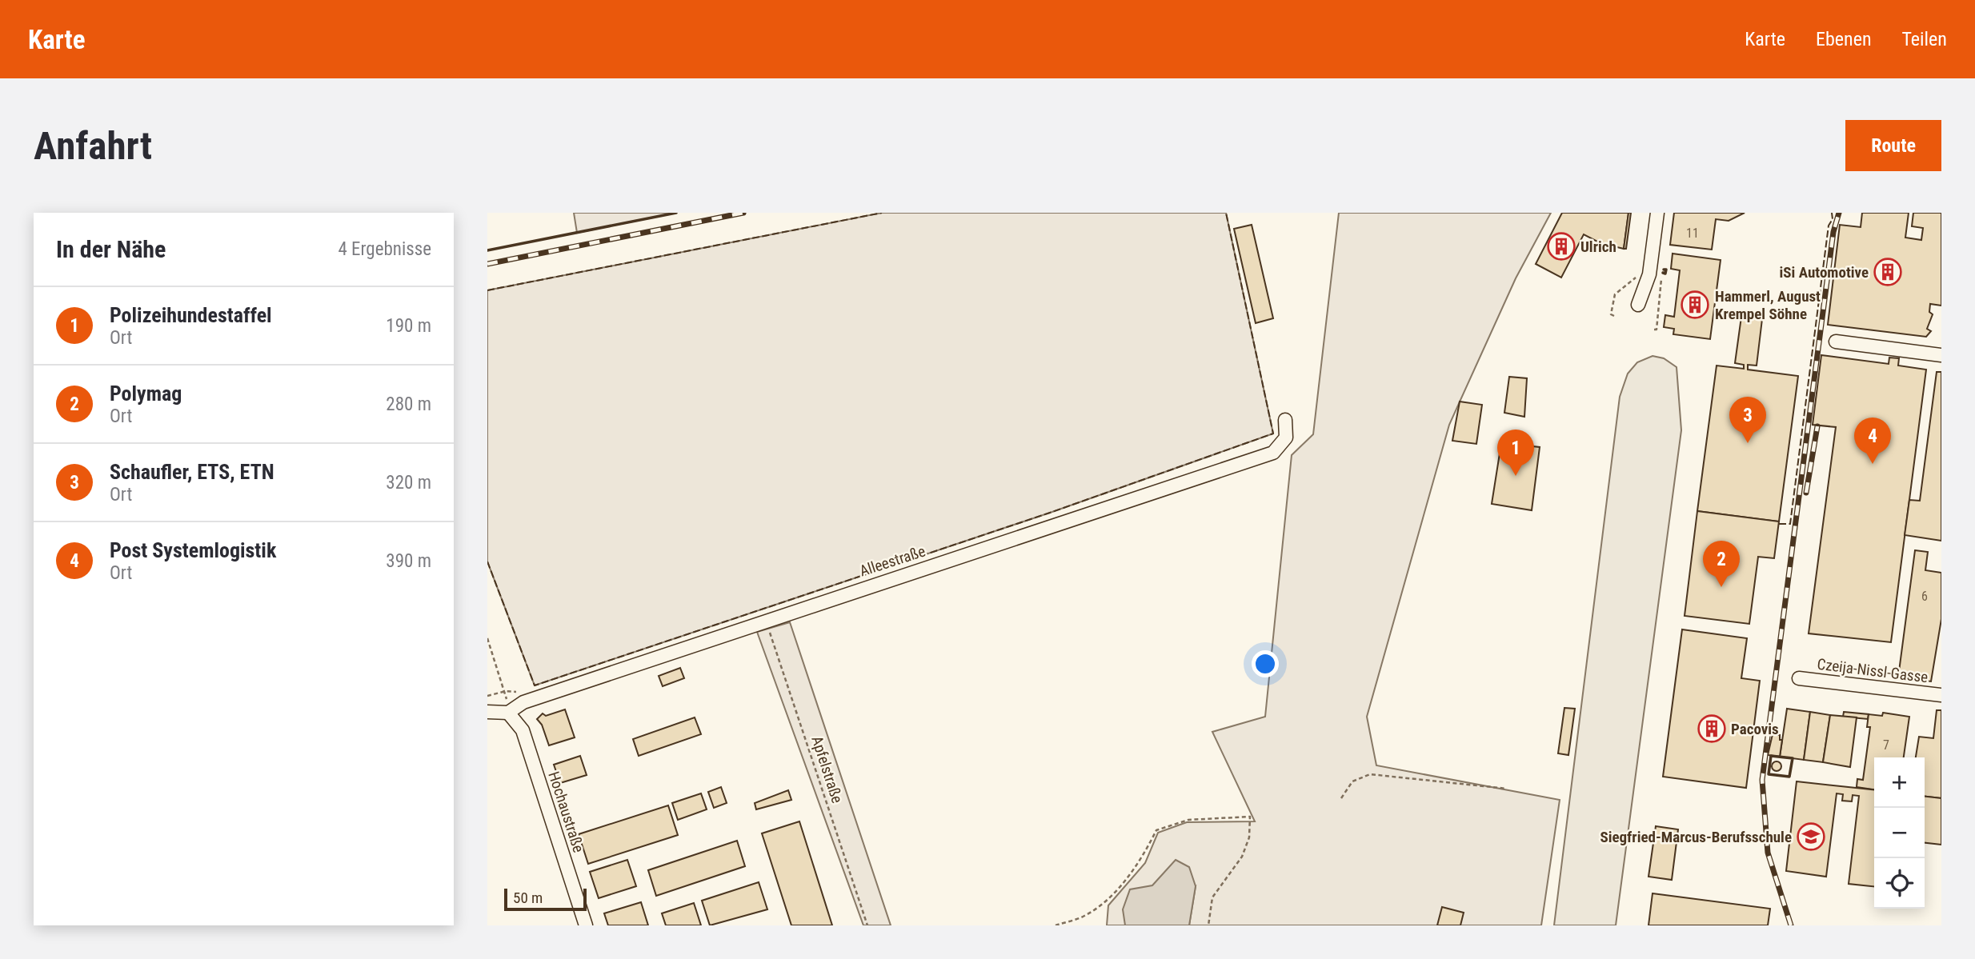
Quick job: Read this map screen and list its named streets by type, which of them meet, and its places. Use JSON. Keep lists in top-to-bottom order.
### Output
{
  "streets": {
    "street": ["Alleestraße", "Czeija-Nissl-Gasse", "Hochaustraße"],
    "path": ["Apfelstraße"]
  },
  "crossings": [
    ["Alleestraße", "Apfelstraße"],
    ["Alleestraße", "Hochaustraße"]
  ],
  "places": {
    "building": [
      "Ulrich",
      "iSi Automotive",
      "Hammerl, August Krempel Söhne",
      "Pacovis"
    ],
    "school or university": ["Siegfried-Marcus-Berufsschule"]
  },
  "house_numbers": ["11", "6", "7"],
  "scale_bar": "50 m",
  "page": {
    "header": "Karte",
    "nav": ["Karte", "Ebenen", "Teilen"],
    "buttons": "Route",
    "title": "Anfahrt",
    "heading": ["In der Nähe", "4 Ergebnisse"],
    "list": [
      {
        "mark": "1",
        "name": "Polizeihundestaffel",
        "note": "Ort",
        "value": "190 m"
      },
      {
        "mark": "2",
        "name": "Polymag",
        "note": "Ort",
        "value": "280 m"
      },
      {
        "mark": "3",
        "name": "Schaufler, ETS, ETN",
        "note": "Ort",
        "value": "320 m"
      },
      {
        "mark": "4",
        "name": "Post Systemlogistik",
        "note": "Ort",
        "value": "390 m"
      }
    ],
    "pins": [
      "3",
      "4",
      "1",
      "2"
    ],
    "map_buttons": ["+", "−"],
    "scale": "50 m"
  }
}
